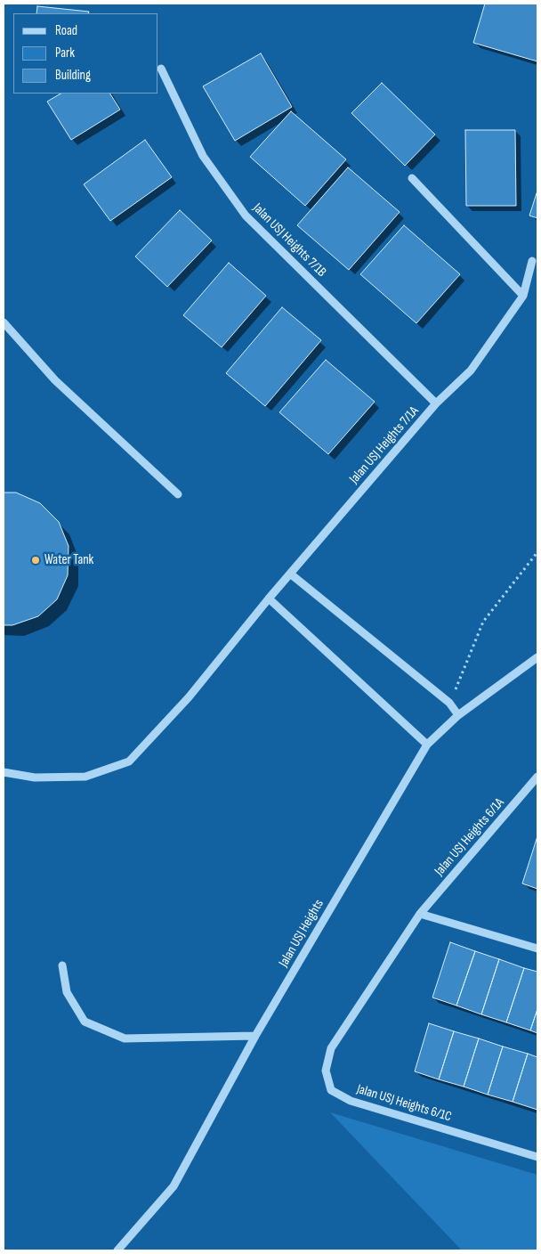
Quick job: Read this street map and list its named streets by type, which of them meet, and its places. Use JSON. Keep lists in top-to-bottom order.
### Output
{
  "streets": {
    "street": [
      "Jalan USJ Heights 7/1B",
      "Jalan USJ Heights 7/1A",
      "Jalan USJ Heights 6/1A",
      "Jalan USJ Heights",
      "Jalan USJ Heights 6/1C"
    ]
  },
  "crossings": [
    ["Jalan USJ Heights 7/1B", "Jalan USJ Heights 7/1A"],
    ["Jalan USJ Heights 6/1A", "Jalan USJ Heights 6/1C"]
  ],
  "places": ["Water Tank"],
  "legend": ["Road", "Park", "Building"]
}
